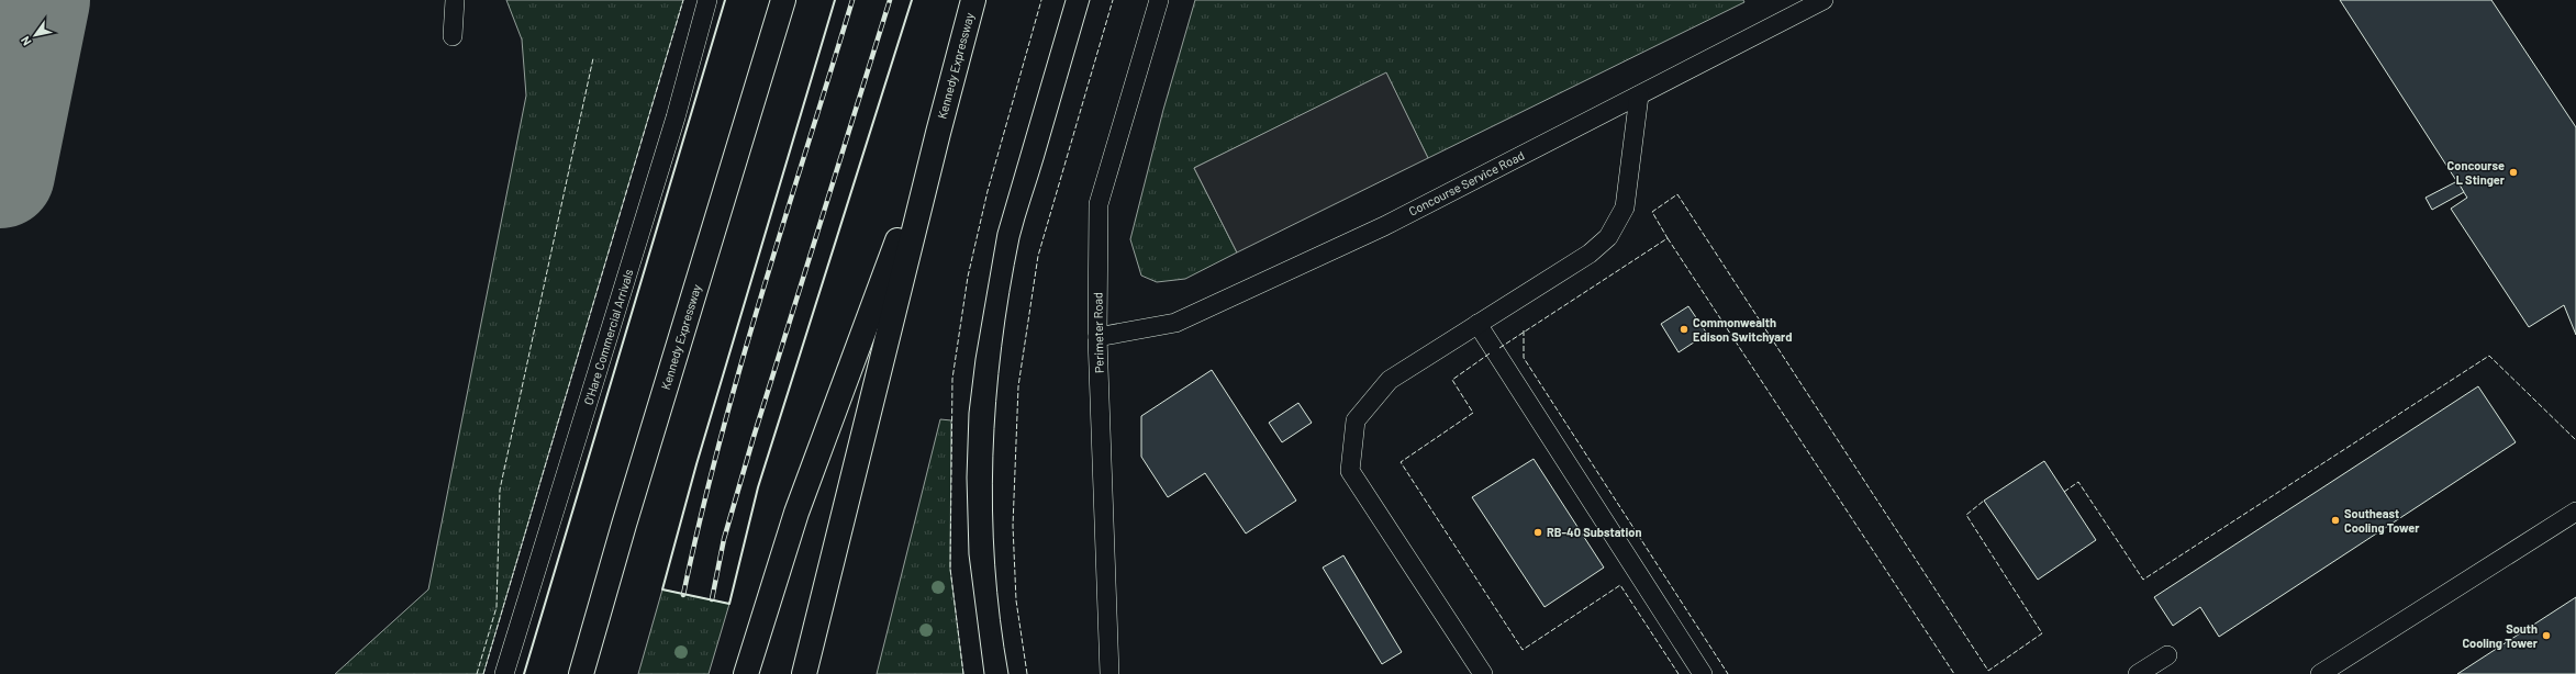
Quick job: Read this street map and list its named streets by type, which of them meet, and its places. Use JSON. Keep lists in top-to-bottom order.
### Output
{
  "streets": {
    "highway": ["Kennedy Expressway"],
    "lane": ["Concourse Service Road", "Perimeter Road", "O'Hare Commercial Arrivals"]
  },
  "crossings": [
    ["Concourse Service Road", "Perimeter Road"]
  ],
  "places": [
    "Concourse L Stinger",
    "Commonwealth Edison Switchyard",
    "Southeast Cooling Tower",
    "RB-40 Substation",
    "South Cooling Tower"
  ],
  "north": "bottom left"
}
